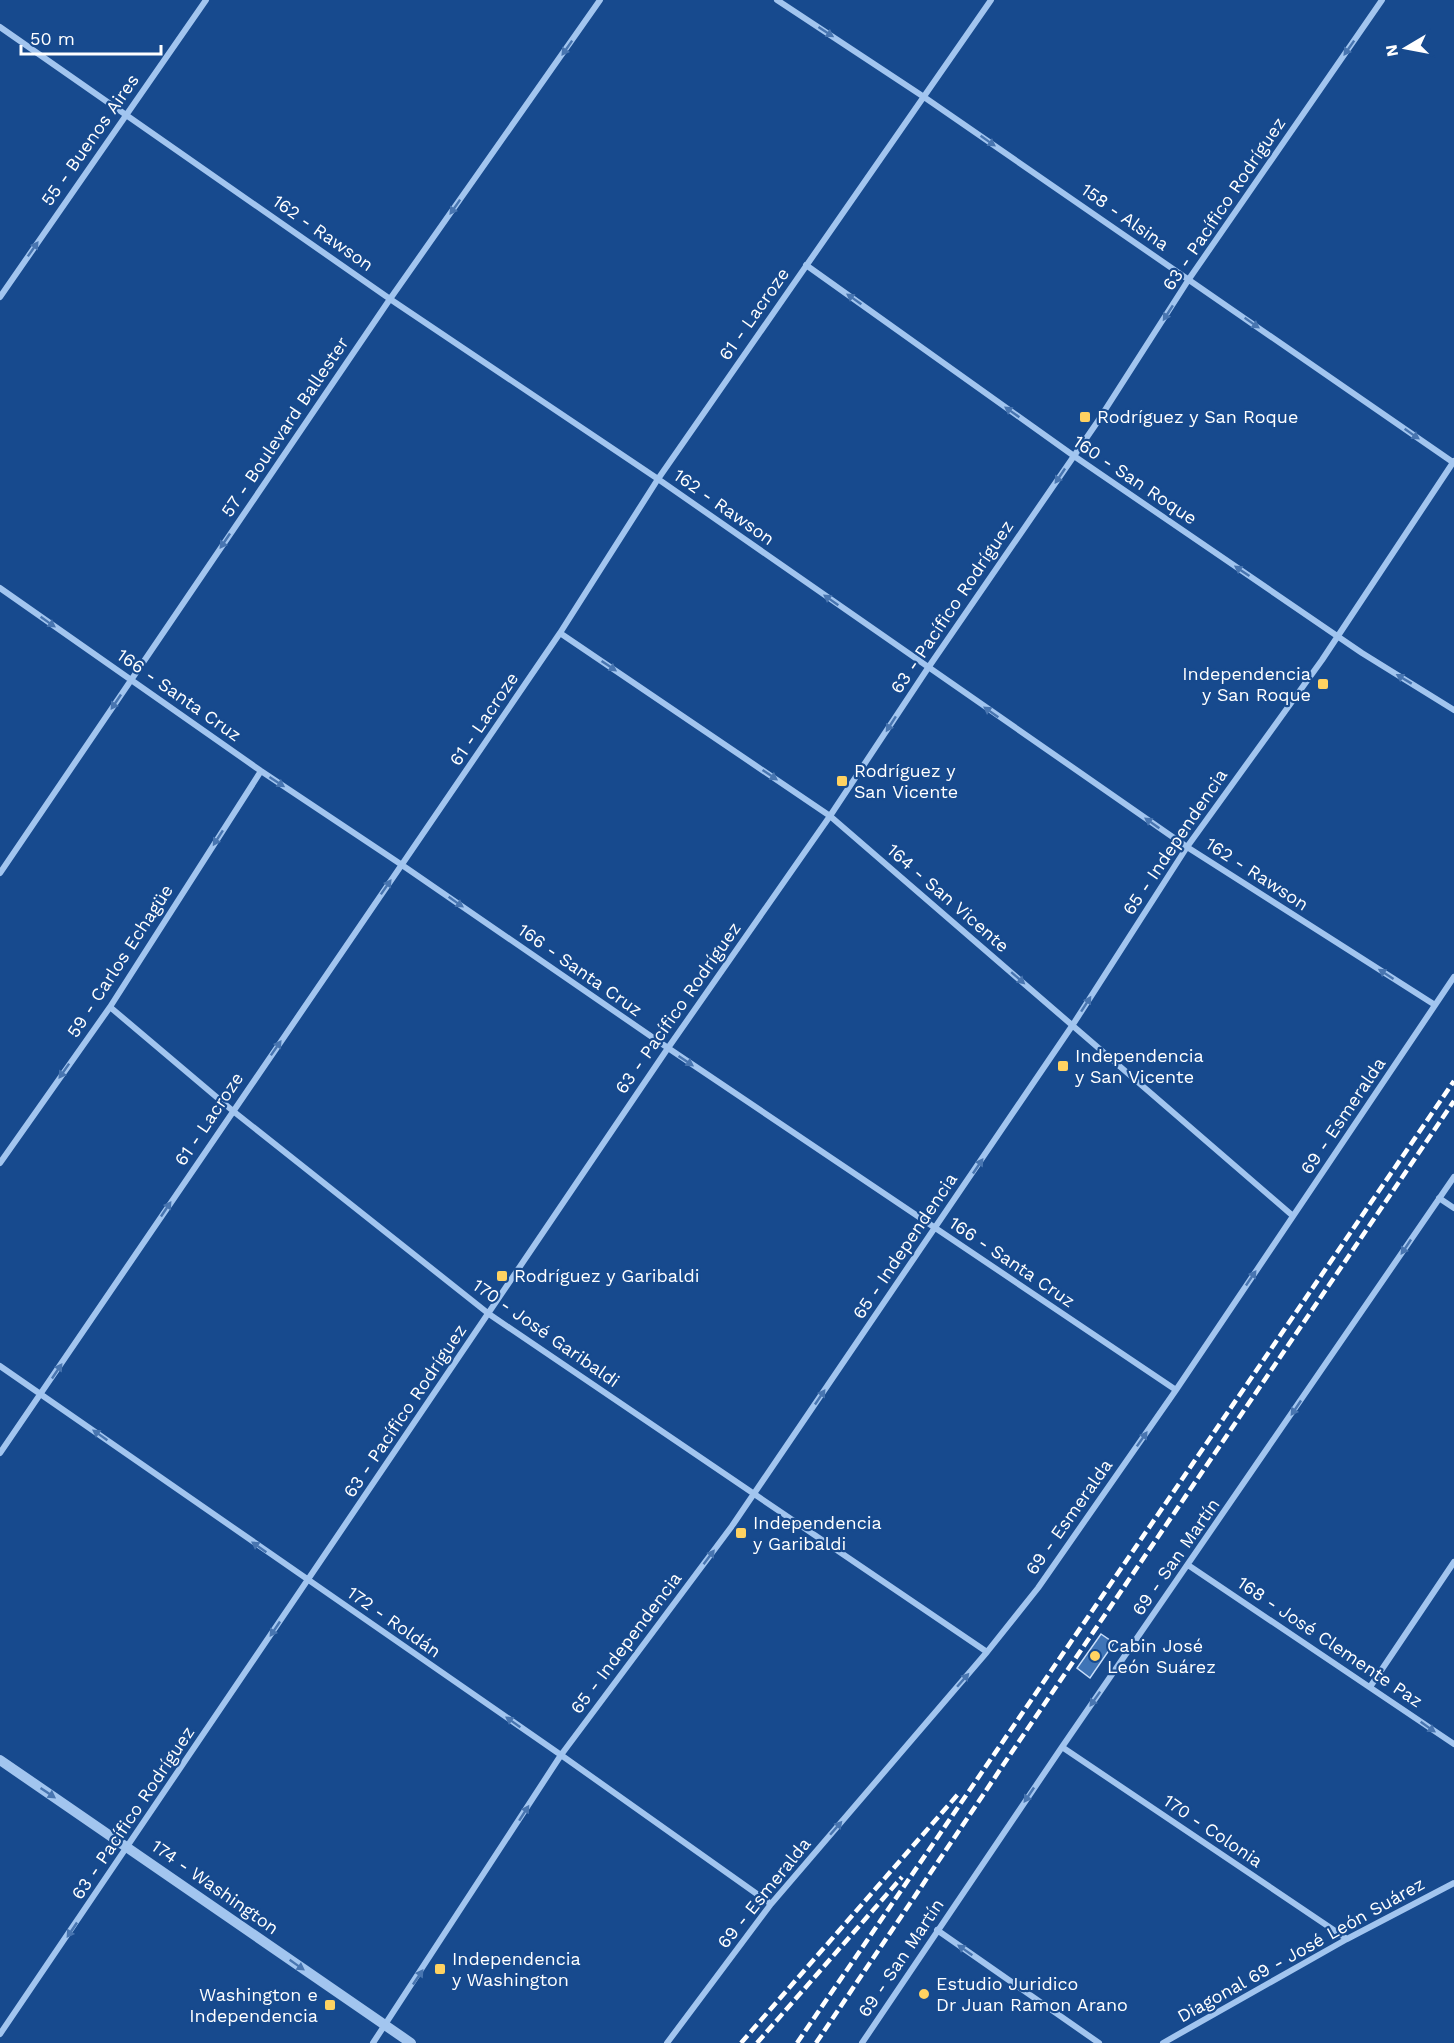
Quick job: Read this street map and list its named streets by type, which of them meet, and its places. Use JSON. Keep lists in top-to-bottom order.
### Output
{
  "streets": {
    "street": [
      "55 - Buenos Aires",
      "63 - Pacífico Rodríguez",
      "158 - Alsina",
      "162 - Rawson",
      "61 - Lacroze",
      "57 - Boulevard Ballester",
      "160 - San Roque",
      "166 - Santa Cruz",
      "65 - Independencia",
      "164 - San Vicente",
      "59 - Carlos Echagüe",
      "69 - Esmeralda",
      "170 - José Garibaldi",
      "69 - San Martín",
      "172 - Roldán",
      "168 - José Clemente Paz",
      "170 - Colonia",
      "174 - Washington",
      "Diagonal 69 - José León Suárez"
    ]
  },
  "crossings": [
    ["55 - Buenos Aires", "162 - Rawson"],
    ["63 - Pacífico Rodríguez", "158 - Alsina"],
    ["63 - Pacífico Rodríguez", "162 - Rawson"],
    ["63 - Pacífico Rodríguez", "160 - San Roque"],
    ["63 - Pacífico Rodríguez", "166 - Santa Cruz"],
    ["63 - Pacífico Rodríguez", "164 - San Vicente"],
    ["63 - Pacífico Rodríguez", "170 - José Garibaldi"],
    ["63 - Pacífico Rodríguez", "172 - Roldán"],
    ["63 - Pacífico Rodríguez", "174 - Washington"],
    ["158 - Alsina", "61 - Lacroze"],
    ["158 - Alsina", "65 - Independencia"],
    ["162 - Rawson", "61 - Lacroze"],
    ["162 - Rawson", "57 - Boulevard Ballester"],
    ["162 - Rawson", "65 - Independencia"],
    ["162 - Rawson", "69 - Esmeralda"],
    ["61 - Lacroze", "160 - San Roque"],
    ["61 - Lacroze", "166 - Santa Cruz"],
    ["61 - Lacroze", "164 - San Vicente"],
    ["61 - Lacroze", "170 - José Garibaldi"],
    ["61 - Lacroze", "172 - Roldán"],
    ["57 - Boulevard Ballester", "166 - Santa Cruz"],
    ["160 - San Roque", "65 - Independencia"],
    ["166 - Santa Cruz", "65 - Independencia"],
    ["166 - Santa Cruz", "59 - Carlos Echagüe"],
    ["166 - Santa Cruz", "69 - Esmeralda"],
    ["65 - Independencia", "164 - San Vicente"],
    ["65 - Independencia", "170 - José Garibaldi"],
    ["65 - Independencia", "172 - Roldán"],
    ["65 - Independencia", "174 - Washington"],
    ["164 - San Vicente", "69 - Esmeralda"],
    ["59 - Carlos Echagüe", "170 - José Garibaldi"],
    ["69 - Esmeralda", "170 - José Garibaldi"],
    ["69 - Esmeralda", "172 - Roldán"],
    ["69 - San Martín", "168 - José Clemente Paz"],
    ["69 - San Martín", "170 - Colonia"],
    ["170 - Colonia", "Diagonal 69 - José León Suárez"]
  ],
  "one_way": [
    "55 - Buenos Aires",
    "63 - Pacífico Rodríguez",
    "158 - Alsina",
    "162 - Rawson",
    "61 - Lacroze",
    "57 - Boulevard Ballester",
    "160 - San Roque",
    "166 - Santa Cruz",
    "65 - Independencia",
    "164 - San Vicente",
    "59 - Carlos Echagüe",
    "69 - Esmeralda",
    "69 - San Martín",
    "172 - Roldán",
    "174 - Washington"
  ],
  "places": {
    "transit": [
      "Rodríguez y San Roque",
      "Independencia y San Roque",
      "Rodríguez y San Vicente",
      "Independencia y San Vicente",
      "Rodríguez y Garibaldi",
      "Independencia y Garibaldi",
      "Independencia y Washington",
      "Washington e Independencia"
    ],
    "other": ["Cabin José León Suárez", "Estudio Juridico Dr Juan Ramon Arano"]
  },
  "scale_bar": "50 m",
  "north": "left"
}
